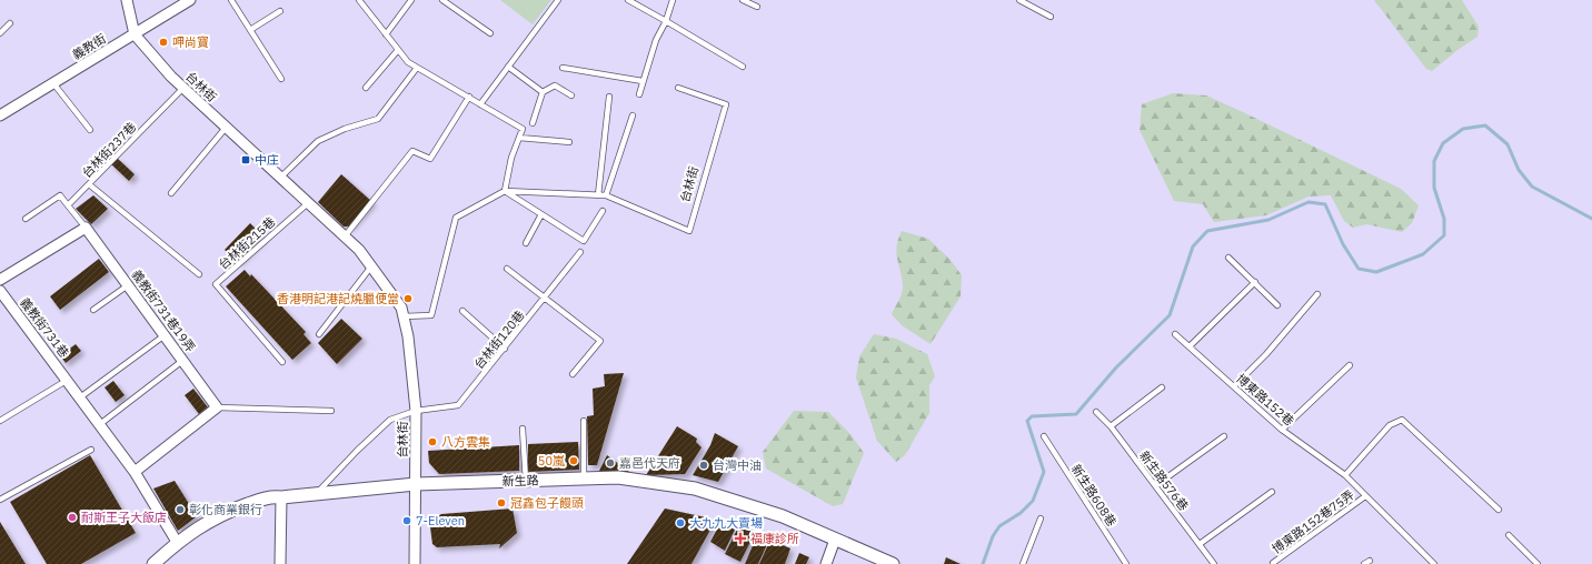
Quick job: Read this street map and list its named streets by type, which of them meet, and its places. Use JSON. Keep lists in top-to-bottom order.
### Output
{
  "streets": {
    "street": [
      "義教街",
      "台林街",
      "義教街731巷19弄",
      "義教街731巷",
      "新生路"
    ],
    "lane": [
      "台林街237巷",
      "台林街215巷",
      "台林街120巷",
      "博東路152巷",
      "新生路576巷",
      "新生路608巷",
      "博東路152巷75弄"
    ]
  },
  "crossings": [
    ["義教街", "台林街"],
    ["台林街", "台林街237巷"],
    ["台林街", "台林街215巷"],
    ["台林街", "台林街120巷"],
    ["台林街", "新生路"],
    ["義教街731巷", "新生路"],
    ["台林街120巷", "新生路"],
    ["博東路152巷", "博東路152巷75弄"]
  ],
  "places": {
    "other": [
      "呷尚寶",
      "香港明記港記燒臘便當",
      "八方雲集",
      "50嵐",
      "嘉邑代天府",
      "台灣中油",
      "冠鑫包子饅頭",
      "彰化商業銀行",
      "耐斯王子大飯店",
      "7-Eleven",
      "大九九大賣場"
    ],
    "transit": ["中庄"],
    "health": ["福康診所"]
  }
}
